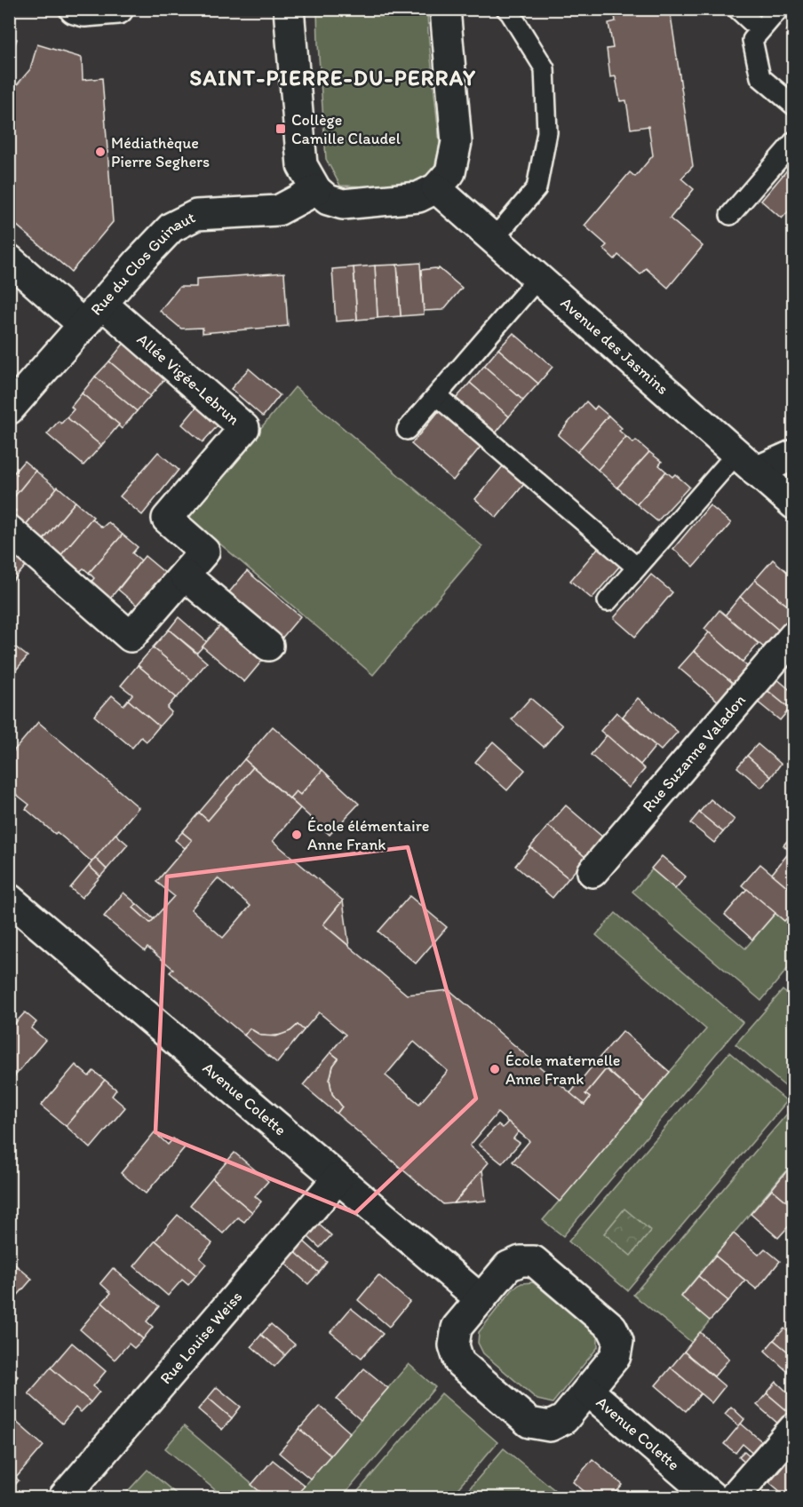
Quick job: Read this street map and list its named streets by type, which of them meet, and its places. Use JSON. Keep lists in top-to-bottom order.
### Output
{
  "streets": {
    "street": [
      "Rue du Clos Guinaut",
      "Avenue des Jasmins",
      "Allée Vigée-Lebrun",
      "Rue Suzanne Valadon",
      "Avenue Colette",
      "Rue Louise Weiss"
    ]
  },
  "crossings": [
    ["Rue du Clos Guinaut", "Allée Vigée-Lebrun"],
    ["Avenue Colette", "Rue Louise Weiss"]
  ],
  "districts": ["SAINT-PIERRE-DU-PERRAY"],
  "places": {
    "transit": ["Collège Camille Claudel"],
    "other": ["Médiathèque Pierre Seghers", "École élémentaire Anne Frank", "École maternelle Anne Frank"]
  }
}
